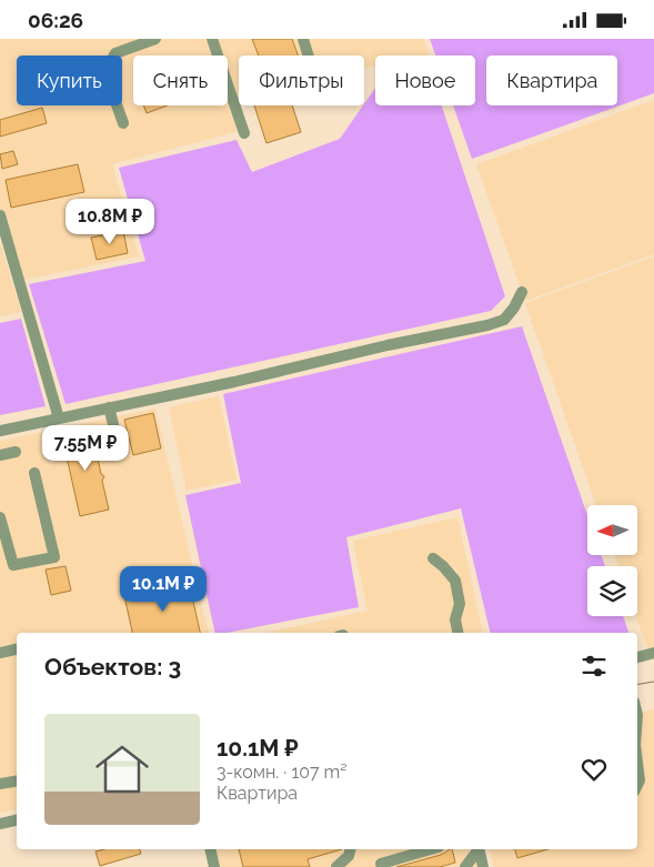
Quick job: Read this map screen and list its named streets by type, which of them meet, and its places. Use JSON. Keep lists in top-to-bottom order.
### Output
{
  "north": "left",
  "page": {
    "status": "06:26",
    "chip": [
      "Купить",
      "Снять",
      "Фильтры",
      "Новое",
      "Квартира"
    ],
    "price": ["10.8M ₽", "7.55M ₽", "10.1M ₽"],
    "heading": "Объектов: 3",
    "list": [
      {
        "name": "10.1M ₽",
        "note": "3-комн. · 107 m² · Квартира"
      }
    ]
  }
}
